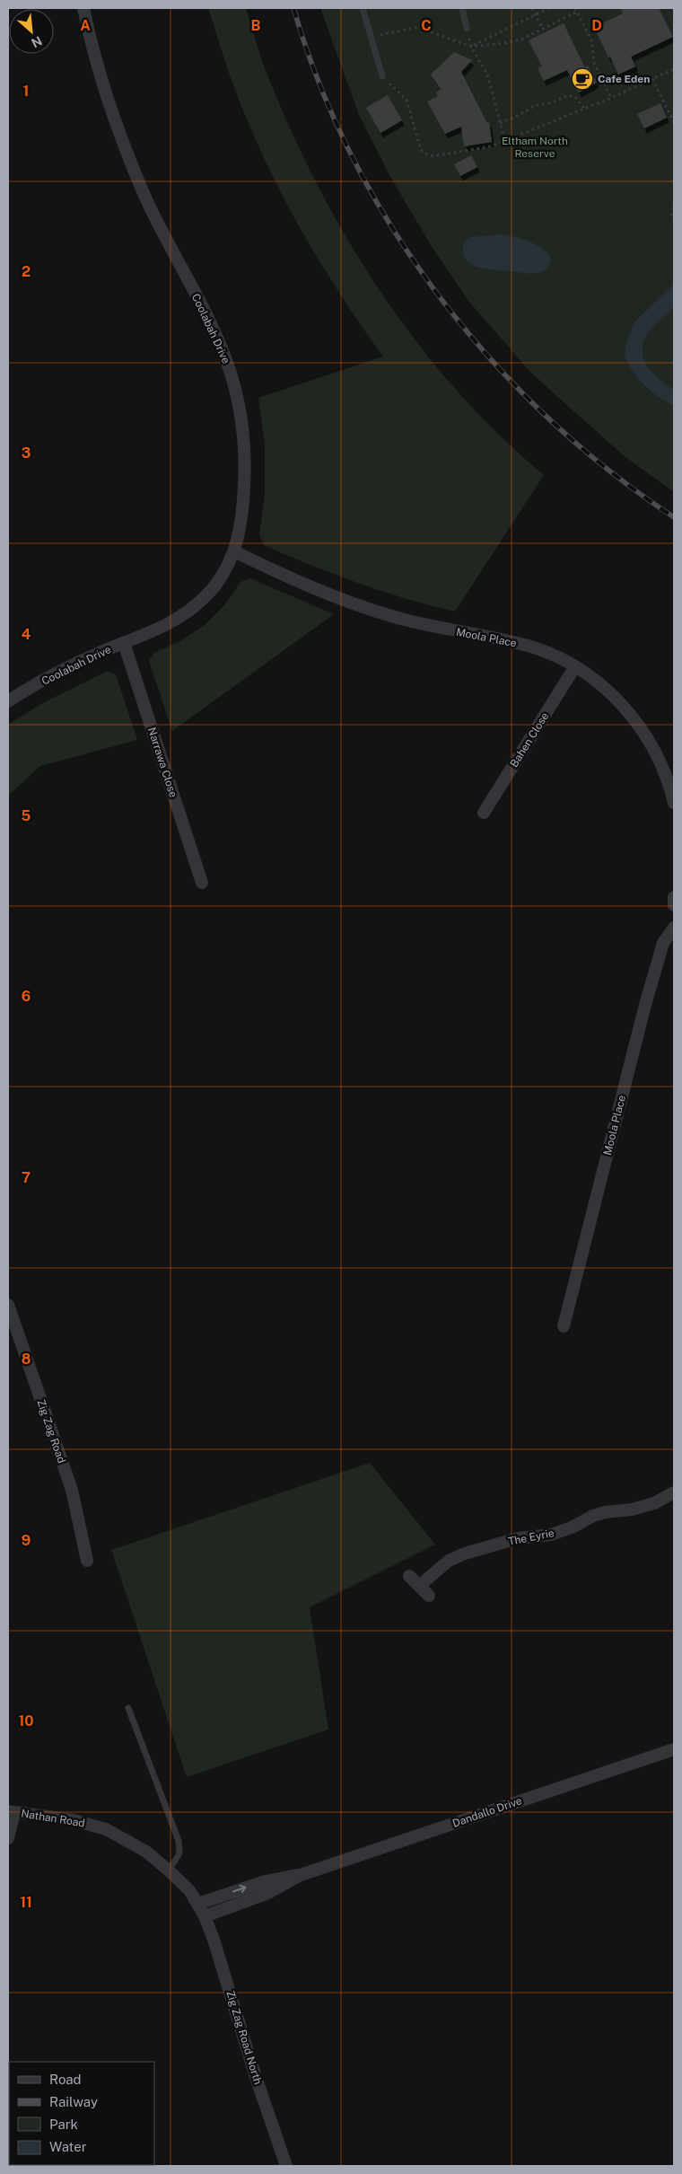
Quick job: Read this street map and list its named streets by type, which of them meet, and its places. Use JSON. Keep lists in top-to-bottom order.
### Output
{
  "streets": {
    "street": [
      "Coolabah Drive",
      "Moola Place",
      "Bahen Close",
      "Narrawa Close",
      "Zig Zag Road",
      "The Eyrie",
      "Dandallo Drive",
      "Nathan Road",
      "Zig Zag Road North"
    ]
  },
  "crossings": [
    ["Coolabah Drive", "Moola Place"],
    ["Coolabah Drive", "Narrawa Close"],
    ["Moola Place", "Bahen Close"],
    ["Dandallo Drive", "Nathan Road"],
    ["Dandallo Drive", "Zig Zag Road North"],
    ["Nathan Road", "Zig Zag Road North"]
  ],
  "parks": ["Eltham North Reserve"],
  "places": {
    "cafe": ["Cafe Eden"]
  },
  "legend": [
    "Road",
    "Railway",
    "Park",
    "Water"
  ],
  "north": "bottom right",
  "grid": {
    "columns": [
      "A",
      "B",
      "C",
      "D"
    ],
    "rows": [
      "1",
      "2",
      "3",
      "4",
      "5",
      "6",
      "7",
      "8",
      "9",
      "10",
      "11"
    ]
  }
}
